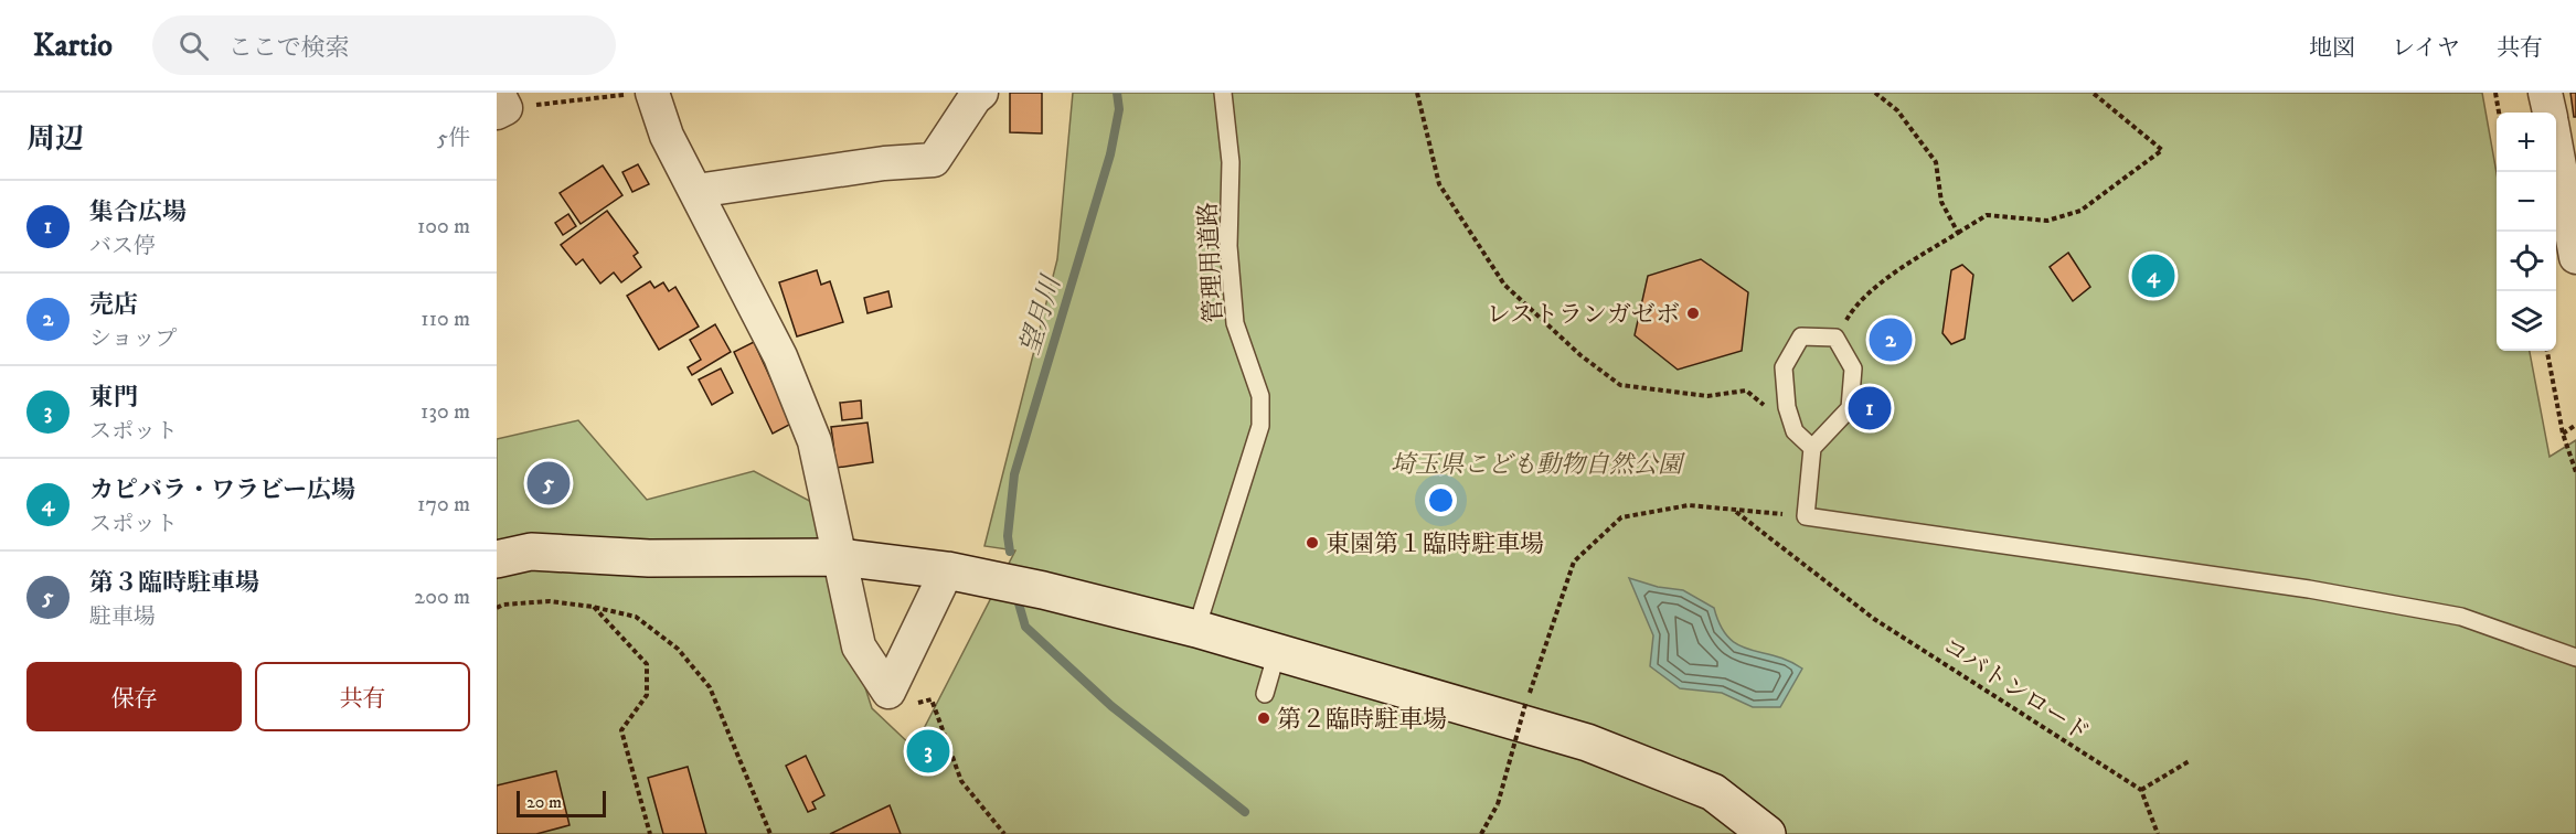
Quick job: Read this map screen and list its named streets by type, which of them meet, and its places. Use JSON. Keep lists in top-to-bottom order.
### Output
{
  "streets": {
    "lane": ["管理用道路"],
    "path": ["コバトンロード"]
  },
  "water": ["望月川"],
  "parks": ["埼玉県こども動物自然公園"],
  "places": ["レストランガゼボ", "東園第１臨時駐車場", "第２臨時駐車場"],
  "scale_bar": "20 m",
  "page": {
    "header": "Kartio",
    "search": "ここで検索",
    "nav": ["地図", "レイヤ", "共有"],
    "heading": ["周辺", "5件"],
    "map_buttons": ["+", "−"],
    "list": [
      {
        "mark": "1",
        "name": "集合広場",
        "note": "バス停",
        "value": "100 m"
      },
      {
        "mark": "2",
        "name": "売店",
        "note": "ショップ",
        "value": "110 m"
      },
      {
        "mark": "3",
        "name": "東門",
        "note": "スポット",
        "value": "130 m"
      },
      {
        "mark": "4",
        "name": "カピバラ・ワラビー広場",
        "note": "スポット",
        "value": "170 m"
      },
      {
        "mark": "5",
        "name": "第３臨時駐車場",
        "note": "駐車場",
        "value": "200 m"
      }
    ],
    "pins": [
      "4",
      "2",
      "1",
      "5",
      "3"
    ],
    "buttons": ["保存", "共有"],
    "scale": "20 m"
  }
}
